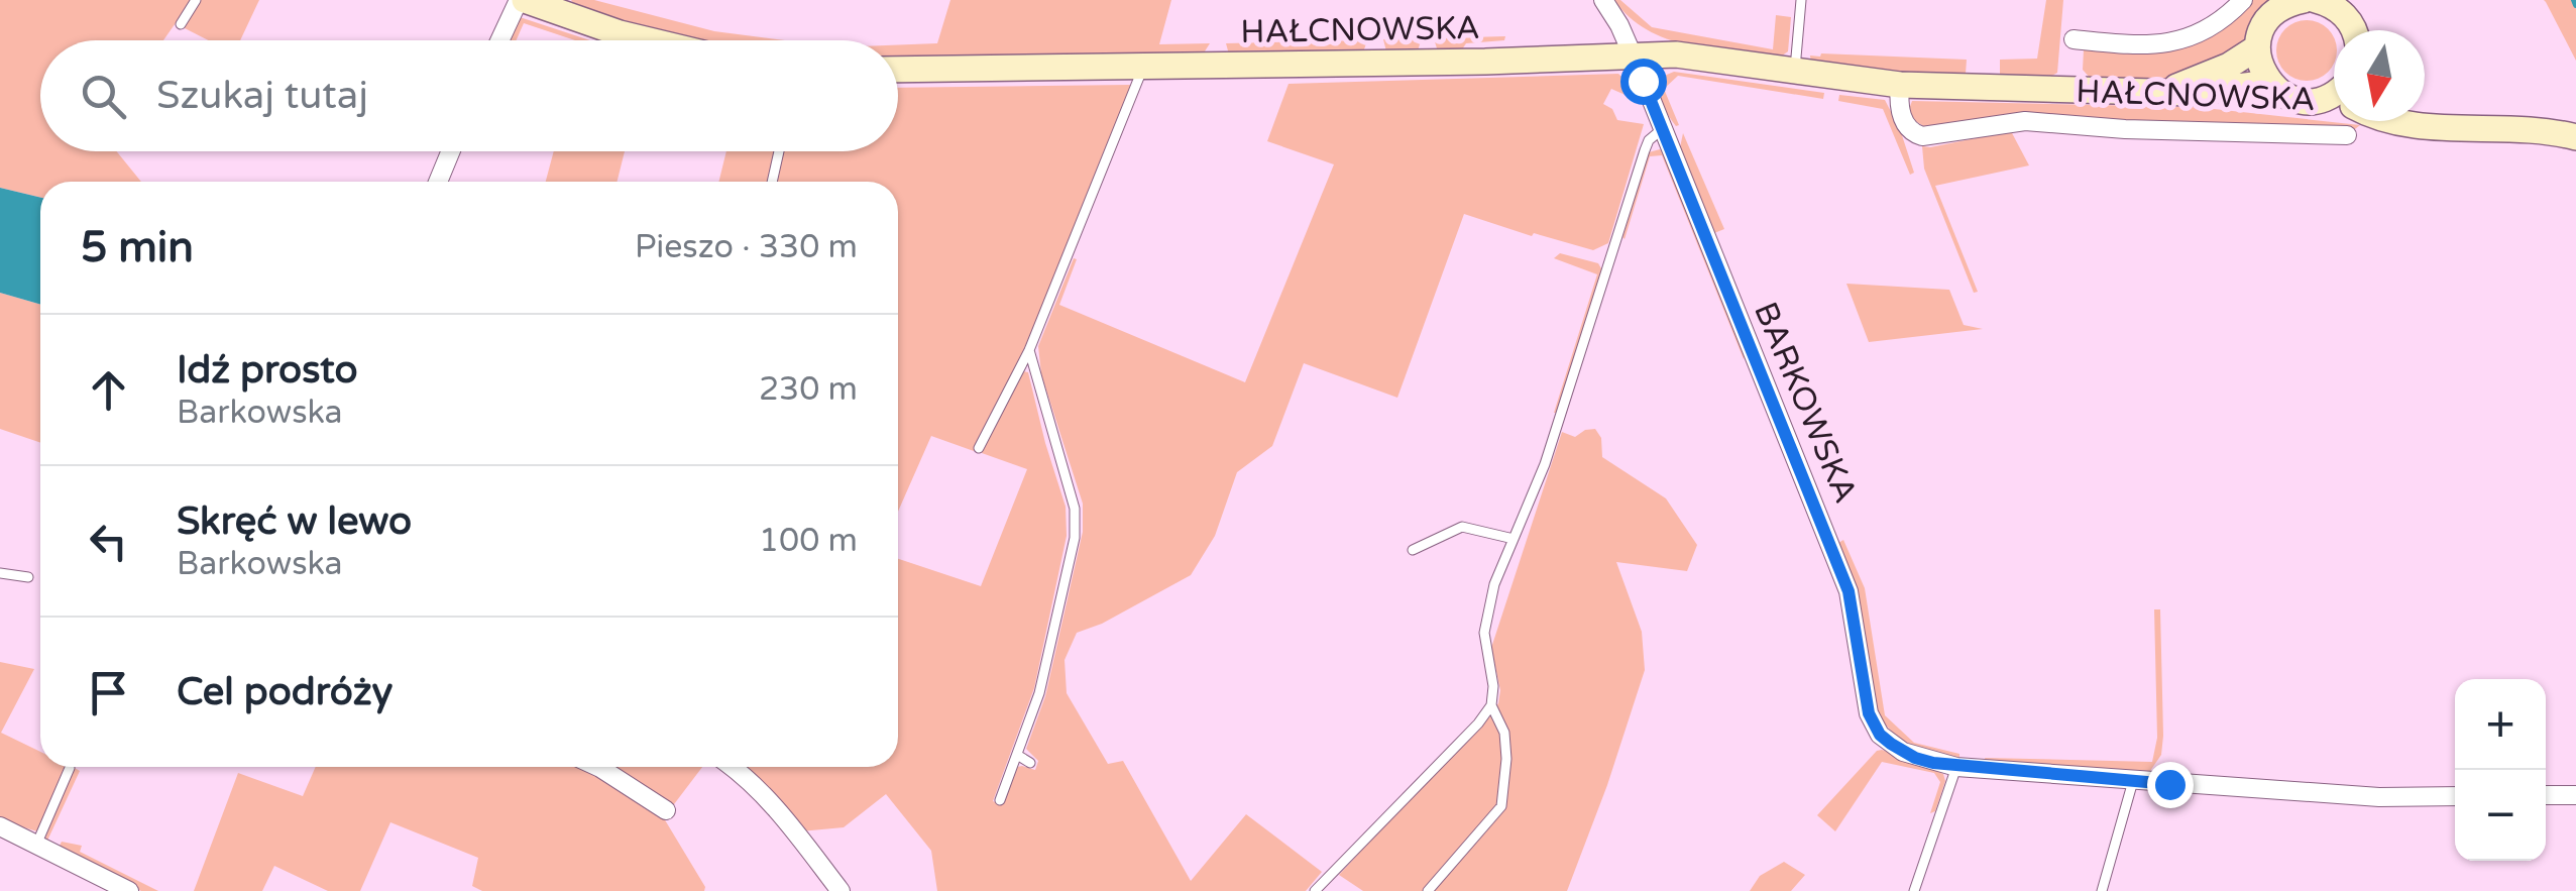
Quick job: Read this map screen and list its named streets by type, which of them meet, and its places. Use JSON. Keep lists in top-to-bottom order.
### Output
{
  "streets": {
    "street": ["HAŁCNOWSKA", "BARKOWSKA"]
  },
  "crossings": [
    ["HAŁCNOWSKA", "BARKOWSKA"]
  ],
  "north": "bottom",
  "page": {
    "search": "Szukaj tutaj",
    "heading": ["5 min", "Pieszo · 330 m"],
    "list": [
      ["Idź prosto", "Barkowska", "230 m"],
      ["Skręć w lewo", "Barkowska", "100 m"],
      "Cel podróży"
    ],
    "map_buttons": ["+", "−"]
  }
}
